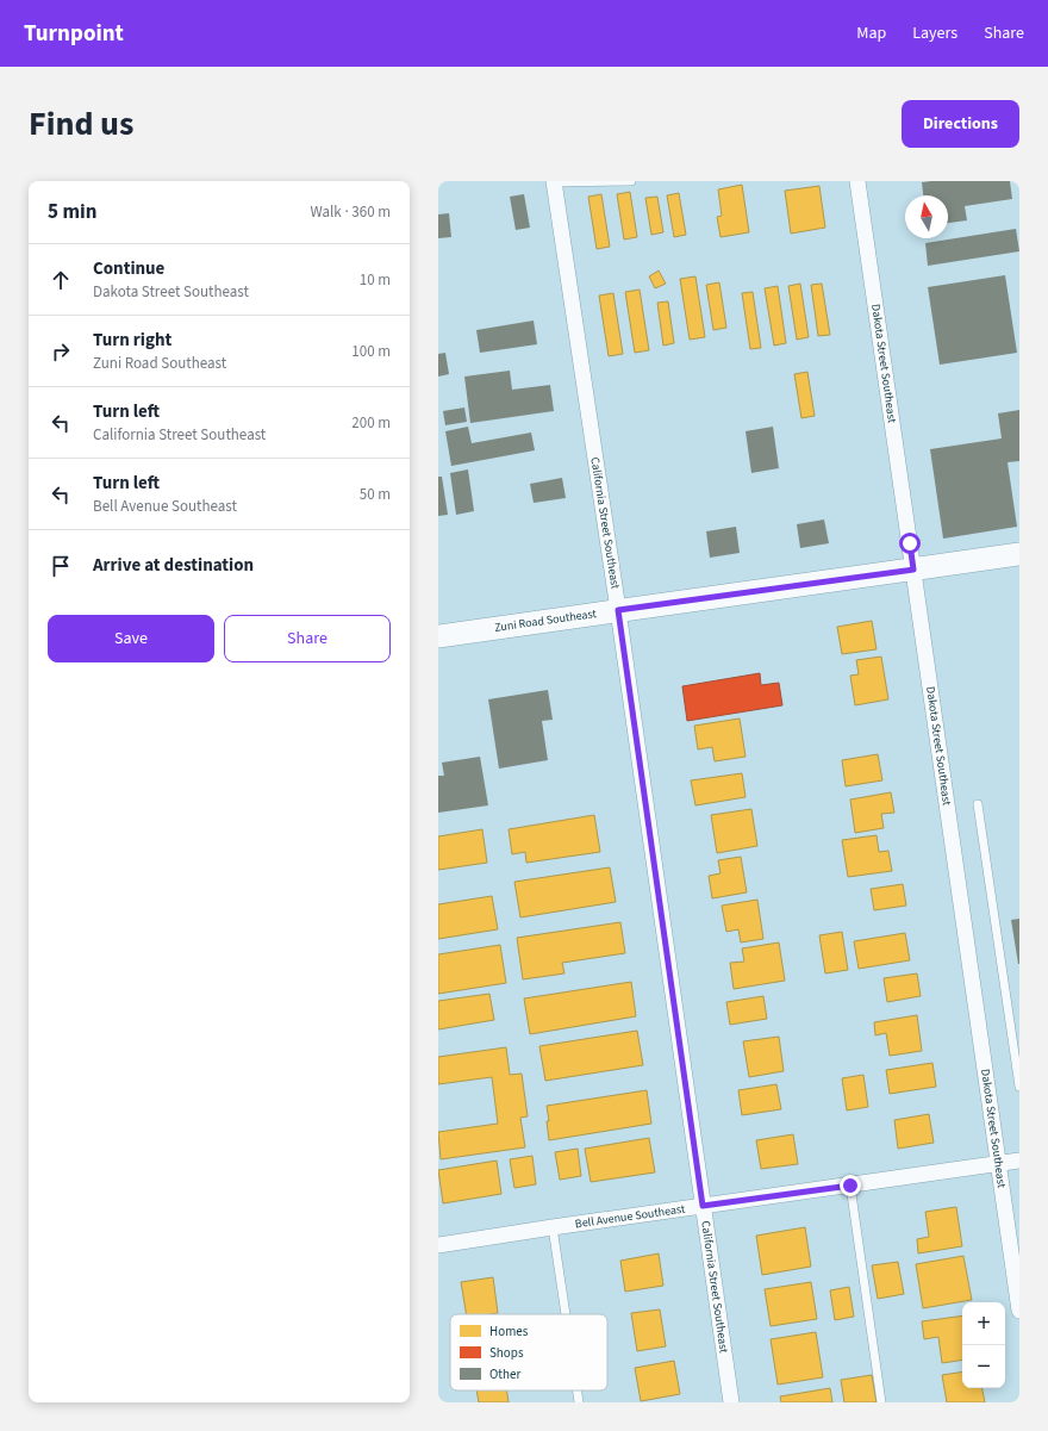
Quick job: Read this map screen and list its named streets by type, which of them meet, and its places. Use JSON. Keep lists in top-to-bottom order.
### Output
{
  "streets": {
    "street": [
      "Dakota Street Southeast",
      "California Street Southeast",
      "Zuni Road Southeast",
      "Bell Avenue Southeast"
    ]
  },
  "crossings": [
    ["Dakota Street Southeast", "Zuni Road Southeast"],
    ["Dakota Street Southeast", "Bell Avenue Southeast"],
    ["California Street Southeast", "Zuni Road Southeast"],
    ["California Street Southeast", "Bell Avenue Southeast"]
  ],
  "legend": ["Homes", "Shops", "Other"],
  "north": "top",
  "page": {
    "header": "Turnpoint",
    "nav": ["Map", "Layers", "Share"],
    "title": "Find us",
    "buttons": [
      "Directions",
      ["Save", "Share"]
    ],
    "heading": ["5 min", "Walk · 360 m"],
    "list": [
      ["Continue", "Dakota Street Southeast", "10 m"],
      ["Turn right", "Zuni Road Southeast", "100 m"],
      ["Turn left", "California Street Southeast", "200 m"],
      ["Turn left", "Bell Avenue Southeast", "50 m"],
      "Arrive at destination"
    ],
    "map_buttons": ["+", "−"]
  }
}
